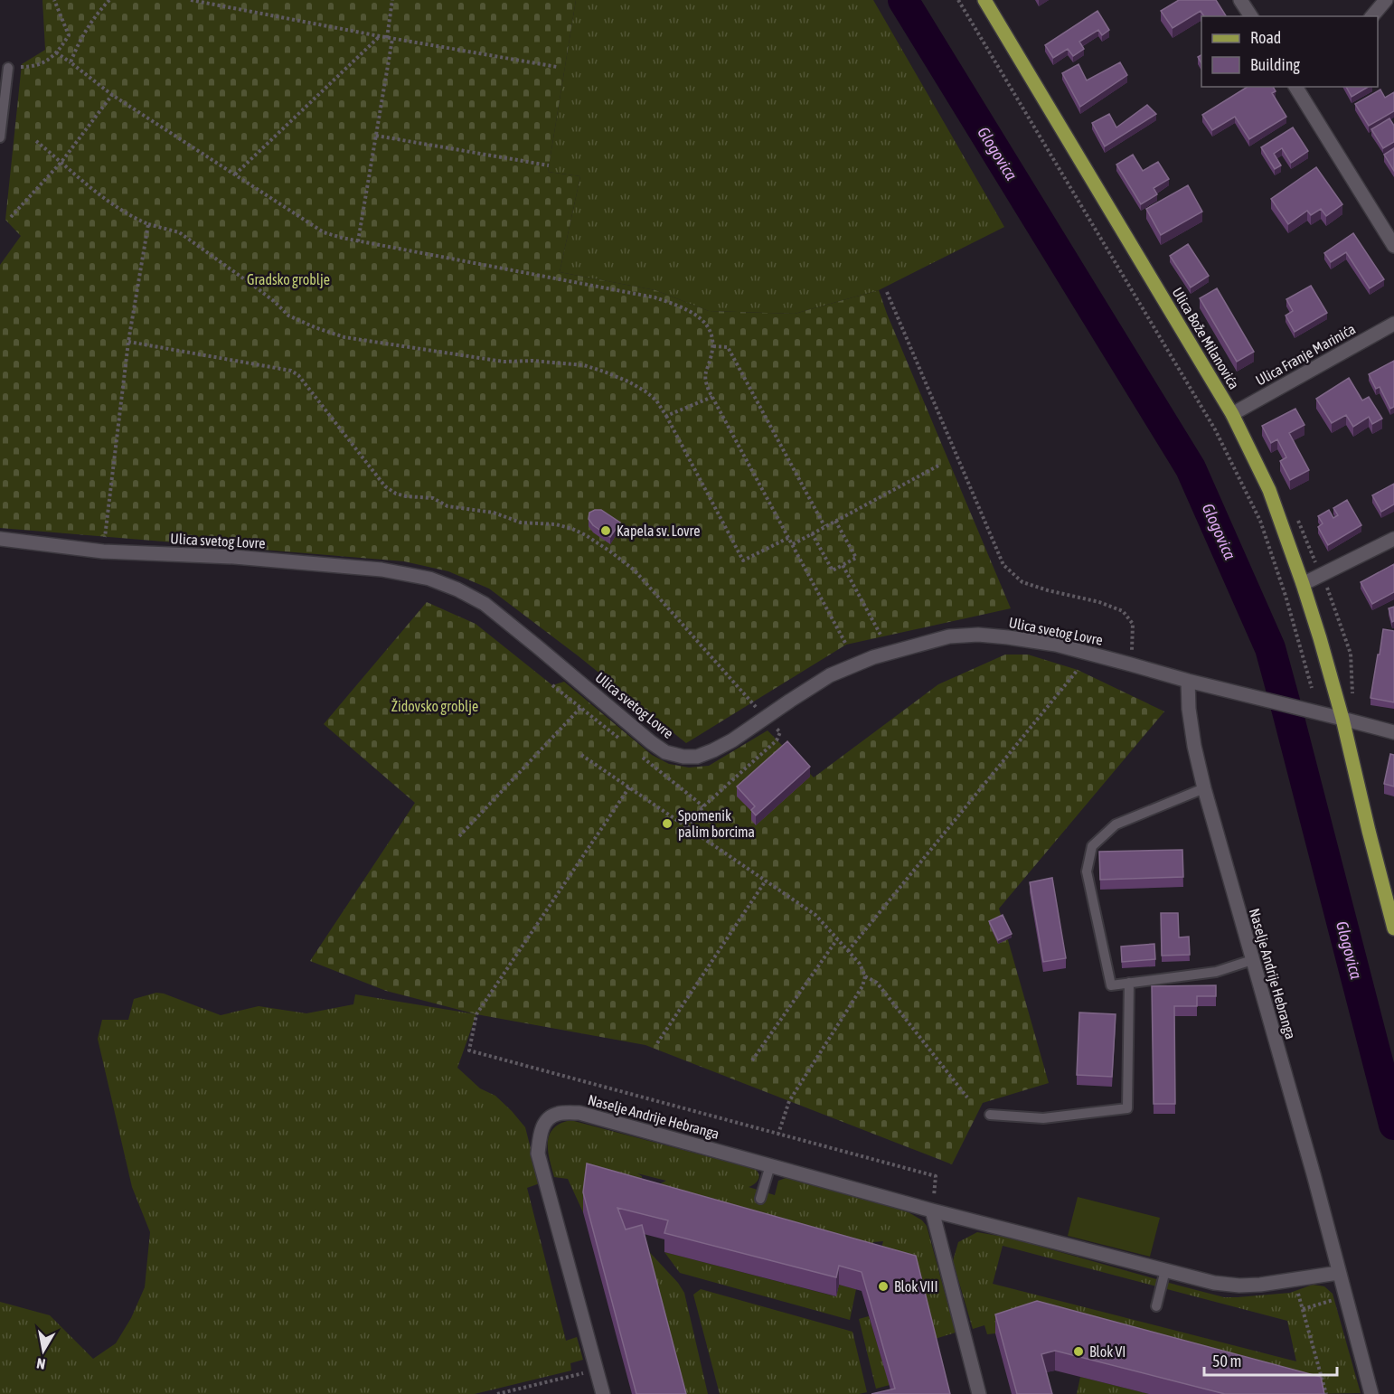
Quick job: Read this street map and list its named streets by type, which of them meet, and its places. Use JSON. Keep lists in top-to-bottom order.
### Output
{
  "streets": {
    "main road": ["Ulica Bože Milanovića"],
    "street": ["Ulica Franje Marinića", "Ulica svetog Lovre", "Naselje Andrije Hebranga"]
  },
  "crossings": [
    ["Ulica Bože Milanovića", "Ulica Franje Marinića"],
    ["Ulica Bože Milanovića", "Ulica svetog Lovre"],
    ["Ulica svetog Lovre", "Naselje Andrije Hebranga"]
  ],
  "water": ["Glogovica"],
  "parks": ["Gradsko groblje", "Židovsko groblje"],
  "places": [
    "Kapela sv. Lovre",
    "Spomenik palim borcima",
    "Blok VIII",
    "Blok VI"
  ],
  "legend": ["Road", "Building"],
  "scale_bar": "50 m",
  "north": "bottom"
}
